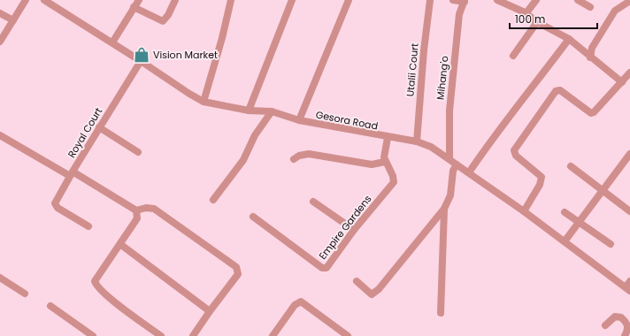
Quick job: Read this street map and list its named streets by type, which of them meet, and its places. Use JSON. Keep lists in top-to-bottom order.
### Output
{
  "streets": {
    "street": [
      "Utalii Court",
      "Mihang'o",
      "Gesora Road",
      "Royal Court",
      "Empire Gardens"
    ]
  },
  "crossings": [
    ["Utalii Court", "Gesora Road"],
    ["Mihang'o", "Gesora Road"],
    ["Gesora Road", "Royal Court"],
    ["Gesora Road", "Empire Gardens"]
  ],
  "places": {
    "shop": ["Vision Market"]
  },
  "scale_bar": "100 m"
}
